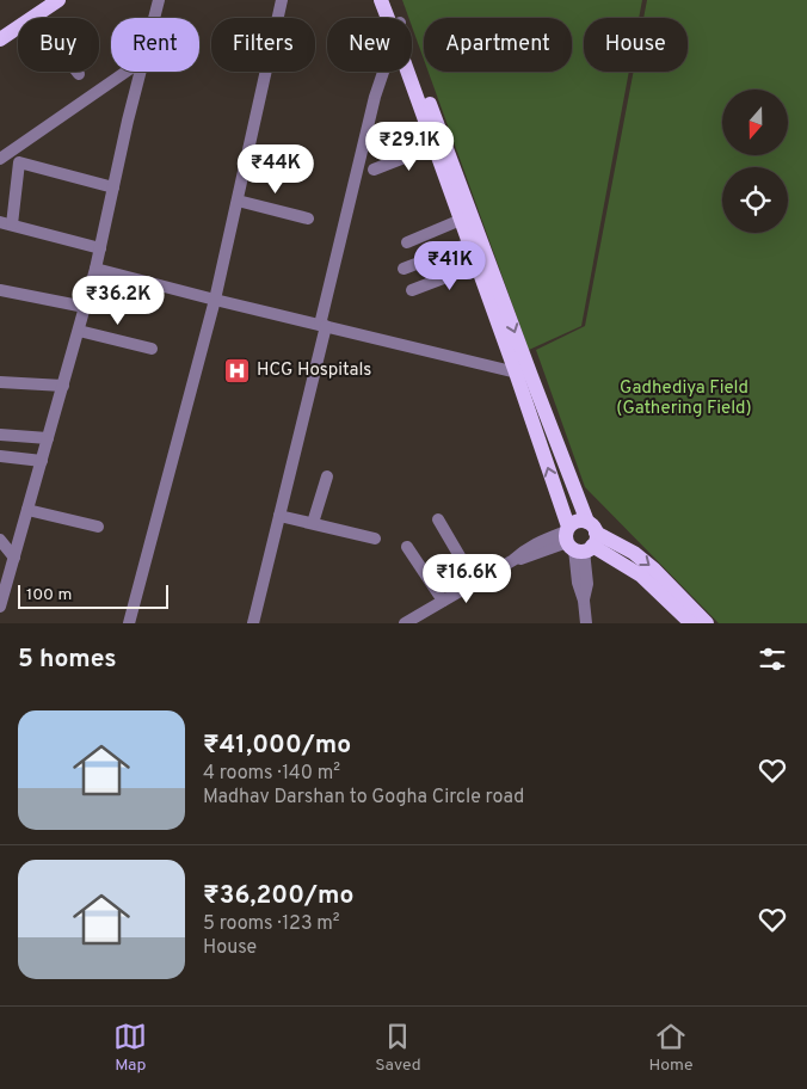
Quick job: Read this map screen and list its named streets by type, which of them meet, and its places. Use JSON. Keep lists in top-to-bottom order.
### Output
{
  "parks": ["Gadhediya Field (Gathering Field)"],
  "places": {
    "hospital": ["HCG Hospitals"]
  },
  "scale_bar": "100 m",
  "north": "bottom",
  "page": {
    "chip": [
      "Buy",
      "Rent",
      "Filters",
      "New",
      "Apartment",
      "House"
    ],
    "price": [
      "₹29.1K",
      "₹44K",
      "₹41K",
      "₹36.2K",
      "₹16.6K"
    ],
    "scale": "100 m",
    "heading": "5 homes",
    "list": [
      {
        "name": "₹41,000/mo",
        "note": "4 rooms · 140 m² · Madhav Darshan to Gogha Circle road"
      },
      {
        "name": "₹36,200/mo",
        "note": "5 rooms · 123 m² · House"
      }
    ],
    "tabs": ["Map", "Saved", "Home"]
  }
}
